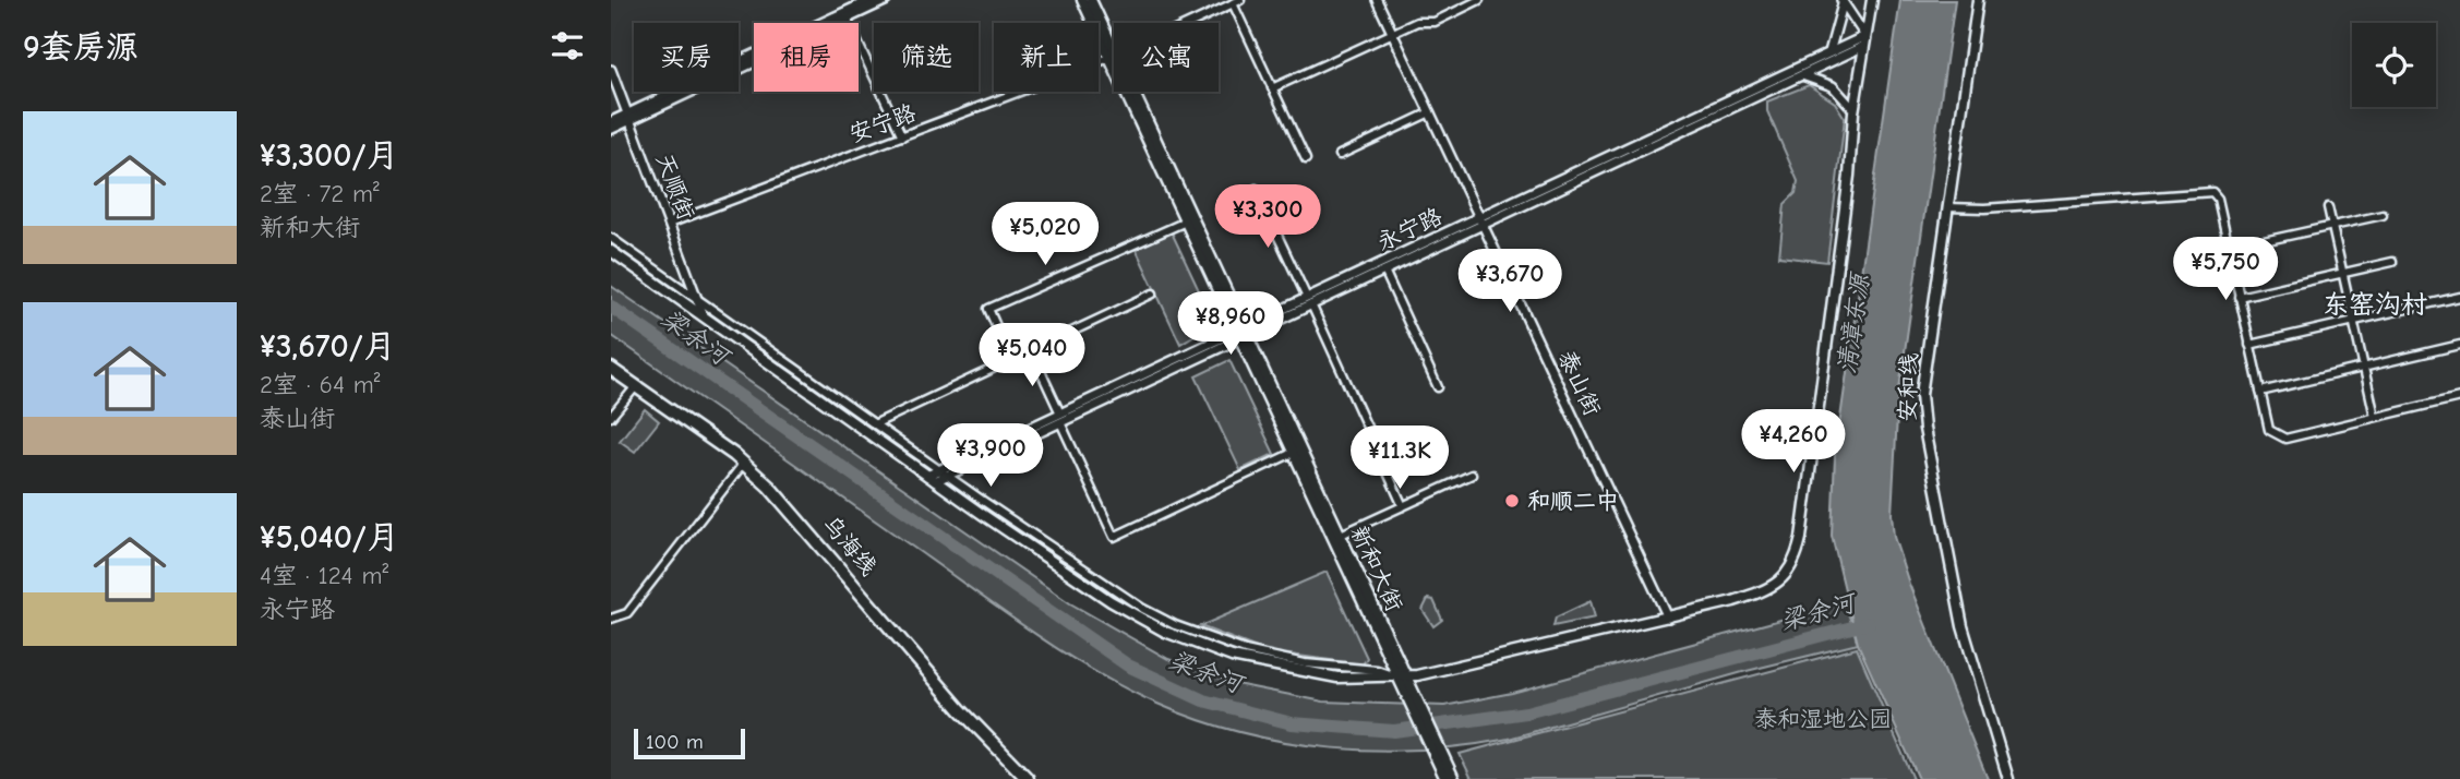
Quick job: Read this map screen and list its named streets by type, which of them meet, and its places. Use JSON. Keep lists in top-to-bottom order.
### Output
{
  "streets": {
    "highway": ["乌海线"],
    "main road": ["安和线", "新和大街"],
    "street": [
      "安宁路",
      "天顺街",
      "永宁路",
      "泰山街"
    ]
  },
  "crossings": [
    ["安宁路", "天顺街"],
    ["安宁路", "新和大街"],
    ["永宁路", "泰山街"],
    ["永宁路", "新和大街"]
  ],
  "districts": ["东窑沟村"],
  "water": ["清漳东源", "梁余河"],
  "parks": ["泰和湿地公园"],
  "places": ["和顺二中"],
  "scale_bar": "100 m",
  "page": {
    "heading": "9套房源",
    "chip": [
      "买房",
      "租房",
      "筛选",
      "新上",
      "公寓"
    ],
    "list": [
      {
        "name": "¥3,300/月",
        "note": "2室 · 72 m² · 新和大街"
      },
      {
        "name": "¥3,670/月",
        "note": "2室 · 64 m² · 泰山街"
      },
      {
        "name": "¥5,040/月",
        "note": "4室 · 124 m² · 永宁路"
      }
    ],
    "price": [
      "¥3,300",
      "¥5,020",
      "¥5,750",
      "¥3,670",
      "¥8,960",
      "¥5,040",
      "¥4,260",
      "¥3,900",
      "¥11.3K"
    ],
    "scale": "100 m"
  }
}
